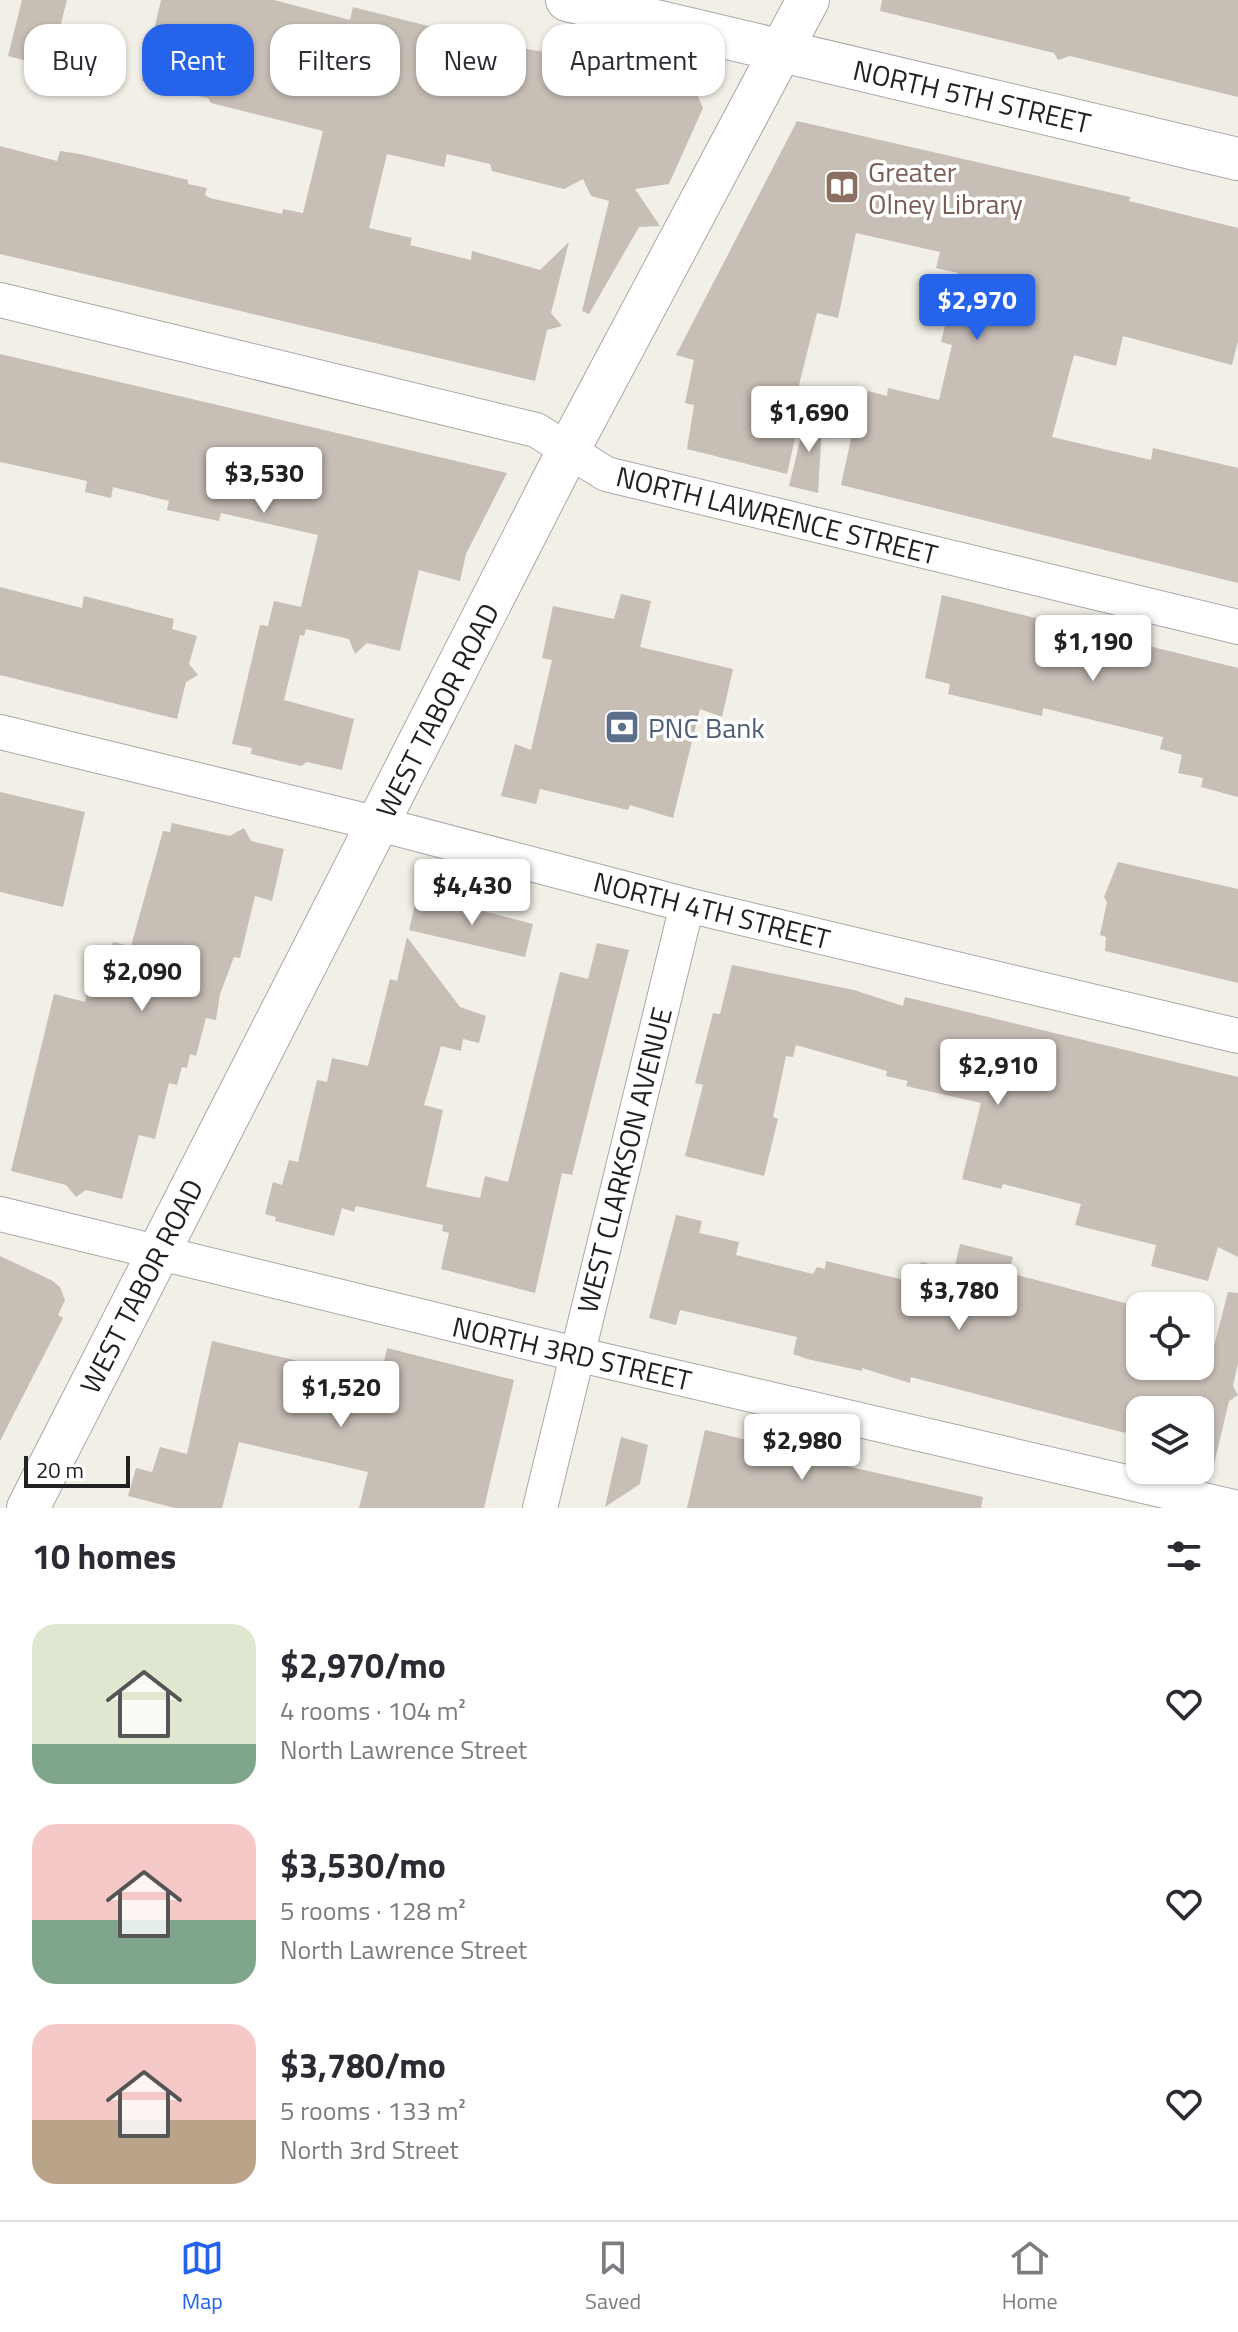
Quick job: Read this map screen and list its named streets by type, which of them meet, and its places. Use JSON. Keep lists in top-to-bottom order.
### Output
{
  "streets": {
    "street": [
      "NORTH 5TH STREET",
      "NORTH LAWRENCE STREET",
      "WEST TABOR ROAD",
      "NORTH 4TH STREET",
      "WEST CLARKSON AVENUE",
      "NORTH 3RD STREET"
    ]
  },
  "crossings": [
    ["NORTH 5TH STREET", "WEST TABOR ROAD"],
    ["NORTH LAWRENCE STREET", "WEST TABOR ROAD"],
    ["WEST TABOR ROAD", "NORTH 4TH STREET"],
    ["WEST TABOR ROAD", "NORTH 3RD STREET"],
    ["NORTH 4TH STREET", "WEST CLARKSON AVENUE"],
    ["WEST CLARKSON AVENUE", "NORTH 3RD STREET"]
  ],
  "places": {
    "library": ["Greater Olney Library"],
    "bank": ["PNC Bank"]
  },
  "scale_bar": "20 m",
  "page": {
    "chip": [
      "Buy",
      "Rent",
      "Filters",
      "New",
      "Apartment"
    ],
    "price": [
      "$2,970",
      "$1,690",
      "$3,530",
      "$1,190",
      "$4,430",
      "$2,090",
      "$2,910",
      "$3,780",
      "$1,520",
      "$2,980"
    ],
    "scale": "20 m",
    "heading": "10 homes",
    "list": [
      {
        "name": "$2,970/mo",
        "note": "4 rooms · 104 m² · North Lawrence Street"
      },
      {
        "name": "$3,530/mo",
        "note": "5 rooms · 128 m² · North Lawrence Street"
      },
      {
        "name": "$3,780/mo",
        "note": "5 rooms · 133 m² · North 3rd Street"
      }
    ],
    "tabs": ["Map", "Saved", "Home"]
  }
}
